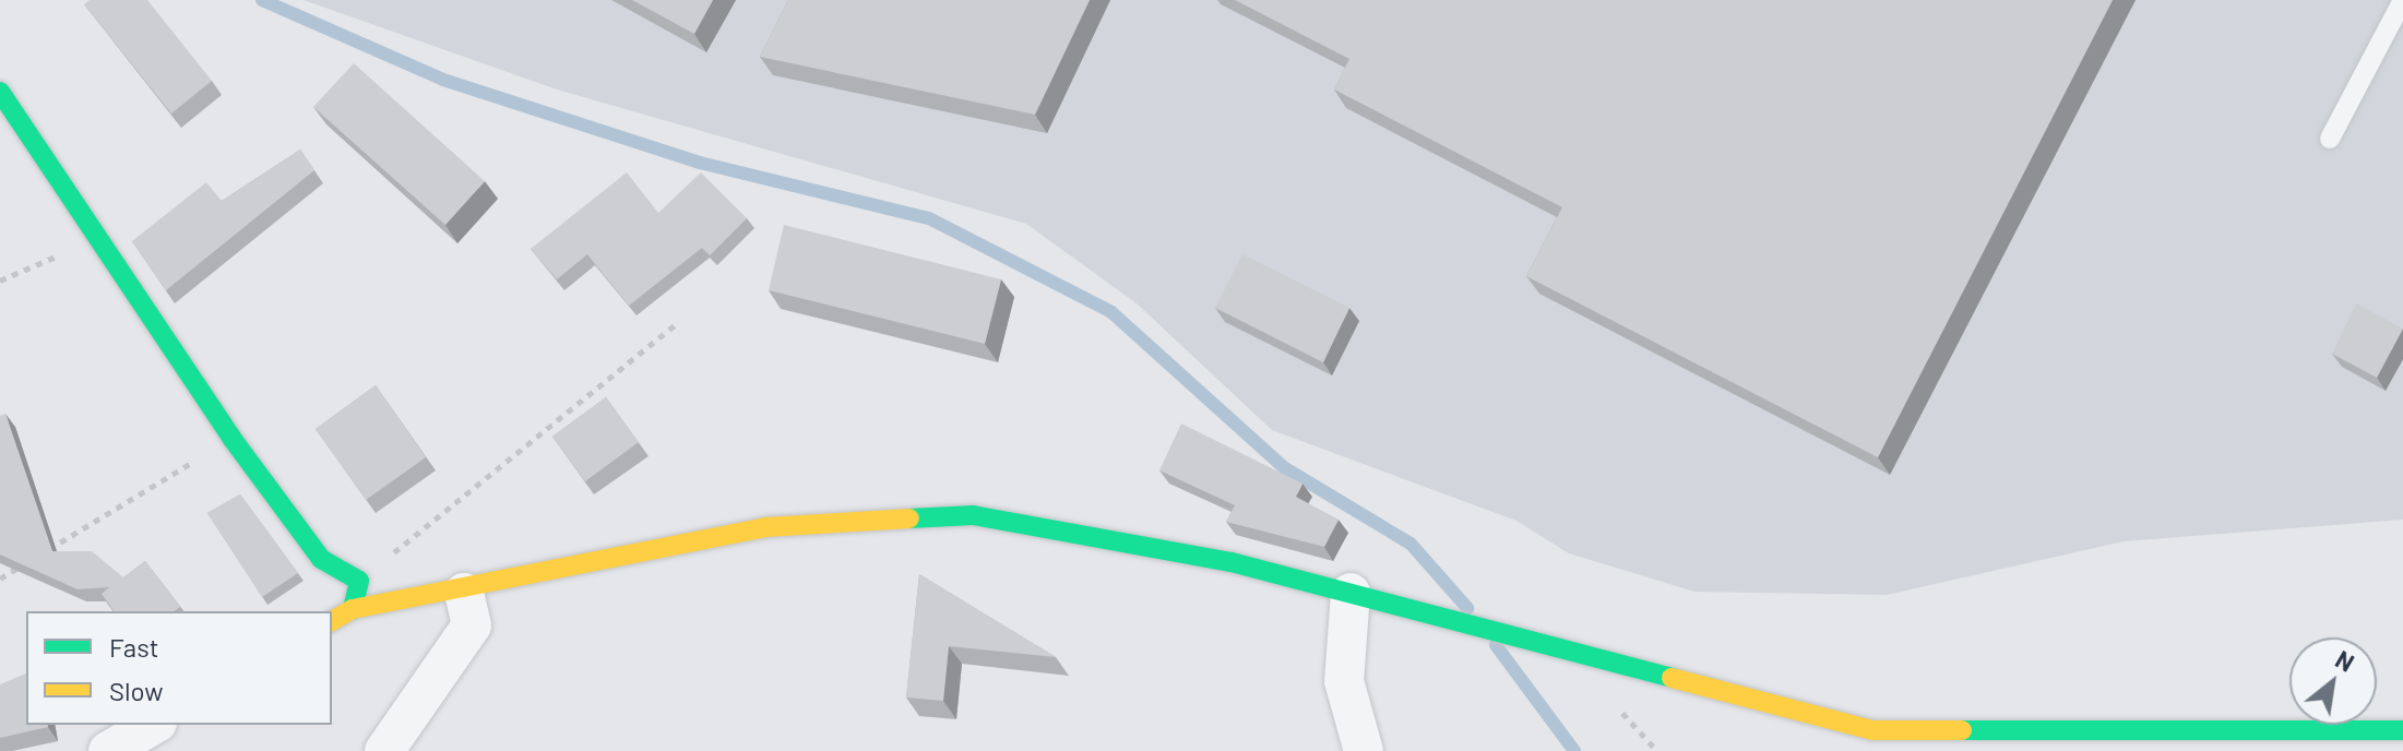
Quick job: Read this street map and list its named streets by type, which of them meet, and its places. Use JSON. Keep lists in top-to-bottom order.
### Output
{
  "legend": ["Fast", "Slow"],
  "north": "top right"
}
